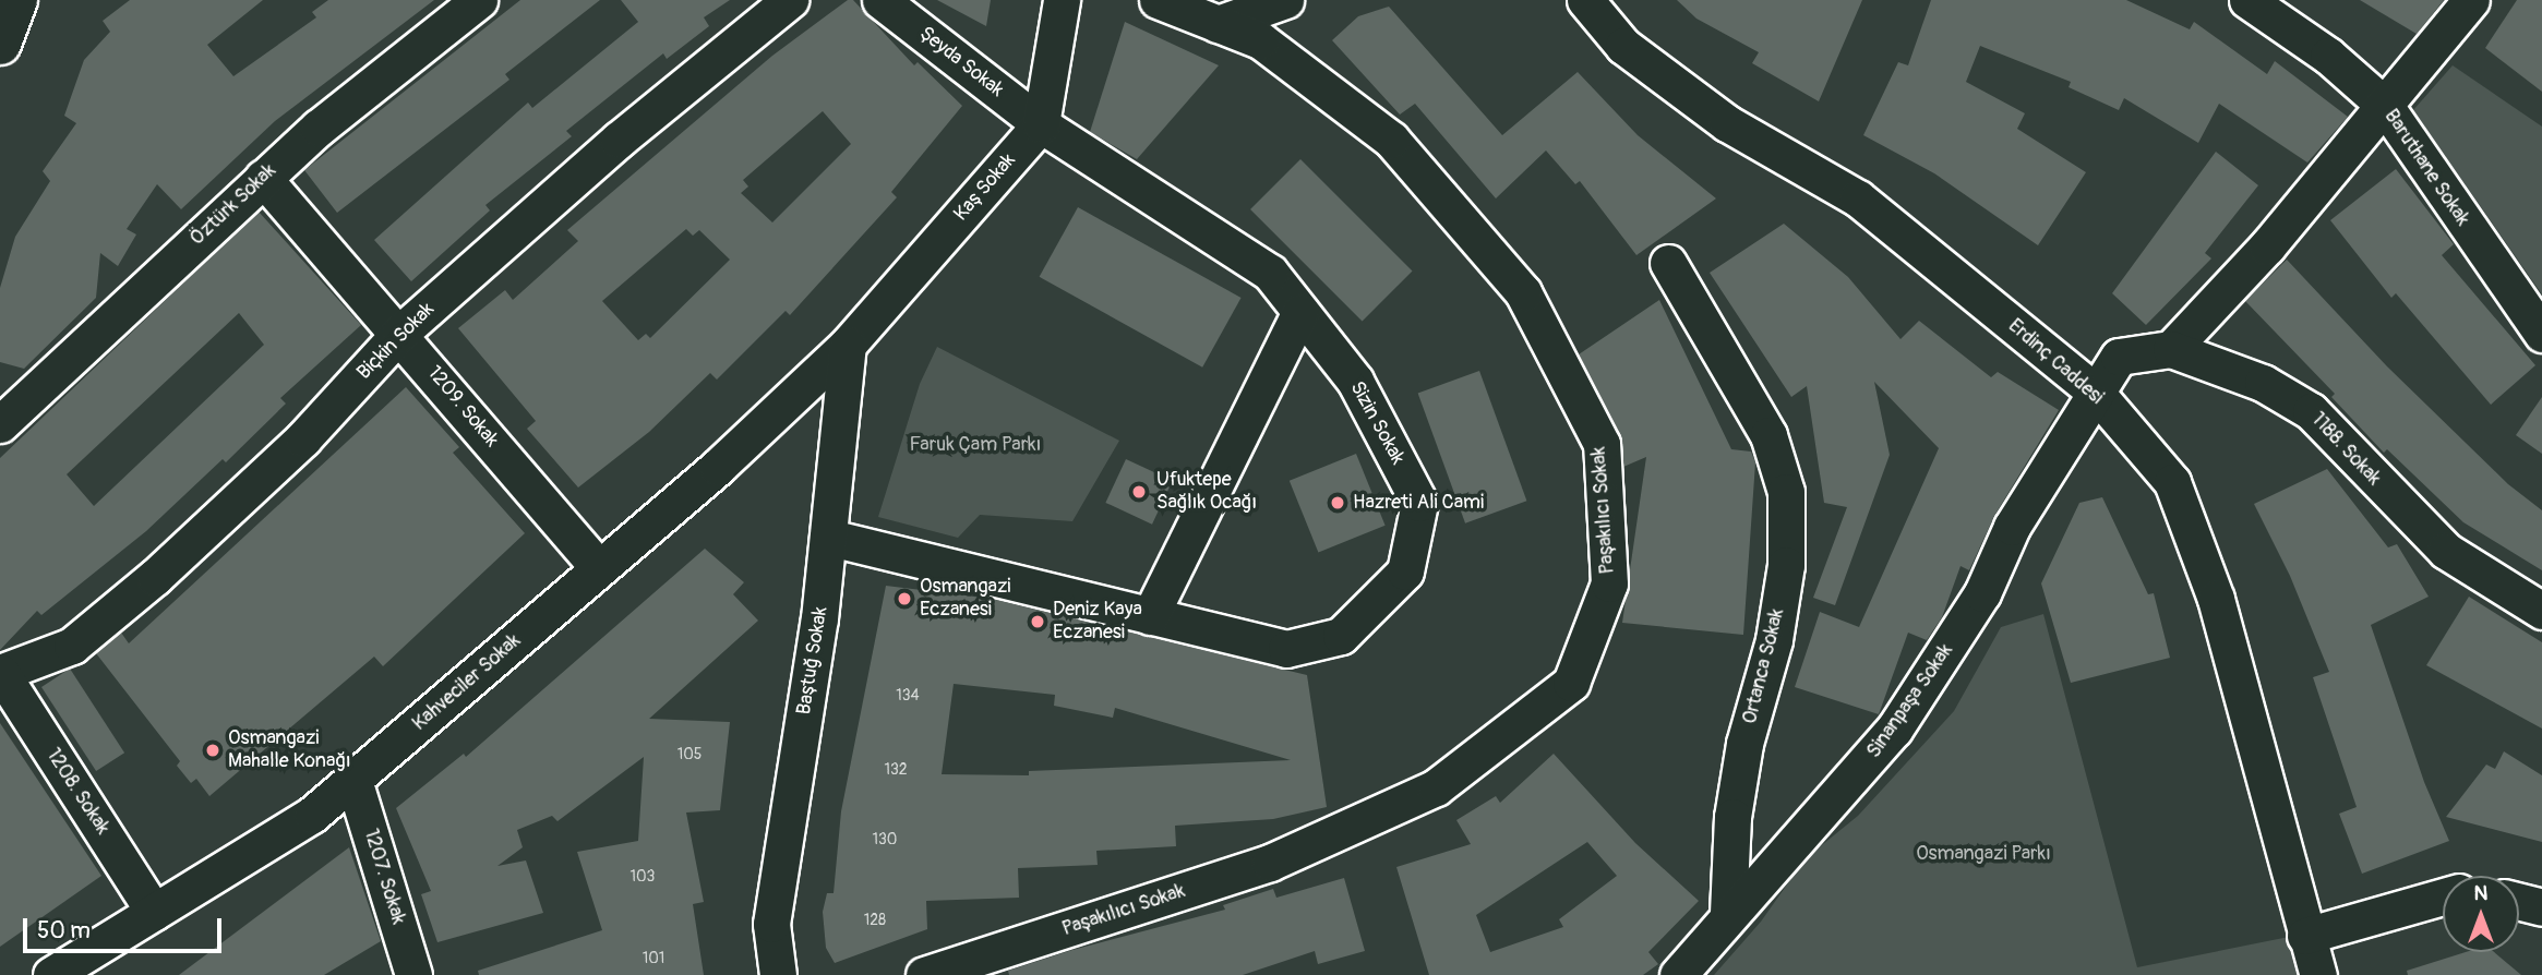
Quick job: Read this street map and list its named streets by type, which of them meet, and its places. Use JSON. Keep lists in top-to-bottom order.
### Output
{
  "streets": {
    "street": [
      "Şeyda Sokak",
      "Baruthane Sokak",
      "Kaş Sokak",
      "Öztürk Sokak",
      "Biçkin Sokak",
      "Erdinç Caddesi",
      "1209. Sokak",
      "Sizin Sokak",
      "1188. Sokak",
      "Paşakılıcı Sokak",
      "Baştuğ Sokak",
      "Ortanca Sokak",
      "Kahveciler Sokak",
      "Sinanpaşa Sokak",
      "1208. Sokak",
      "1207. Sokak"
    ]
  },
  "crossings": [
    ["Şeyda Sokak", "Kaş Sokak"],
    ["Şeyda Sokak", "Sizin Sokak"],
    ["Kaş Sokak", "Sizin Sokak"],
    ["Kaş Sokak", "Baştuğ Sokak"],
    ["Kaş Sokak", "Kahveciler Sokak"],
    ["Öztürk Sokak", "1209. Sokak"],
    ["Biçkin Sokak", "1209. Sokak"],
    ["Biçkin Sokak", "1208. Sokak"],
    ["Erdinç Caddesi", "1188. Sokak"],
    ["Erdinç Caddesi", "Sinanpaşa Sokak"],
    ["1209. Sokak", "Kahveciler Sokak"],
    ["Sizin Sokak", "Baştuğ Sokak"],
    ["1188. Sokak", "Sinanpaşa Sokak"],
    ["Baştuğ Sokak", "Kahveciler Sokak"],
    ["Ortanca Sokak", "Sinanpaşa Sokak"],
    ["Kahveciler Sokak", "1208. Sokak"],
    ["Kahveciler Sokak", "1207. Sokak"]
  ],
  "parks": ["Faruk Çam Parkı", "Osmangazi Parkı"],
  "places": [
    "Ufuktepe Sağlık Ocağı",
    "Hazreti Ali Cami",
    "Osmangazi Eczanesi",
    "Deniz Kaya Eczanesi",
    "Osmangazi Mahalle Konağı"
  ],
  "house_numbers": [
    "134",
    "105",
    "132",
    "130",
    "103",
    "128",
    "101"
  ],
  "scale_bar": "50 m",
  "north": "top"
}
